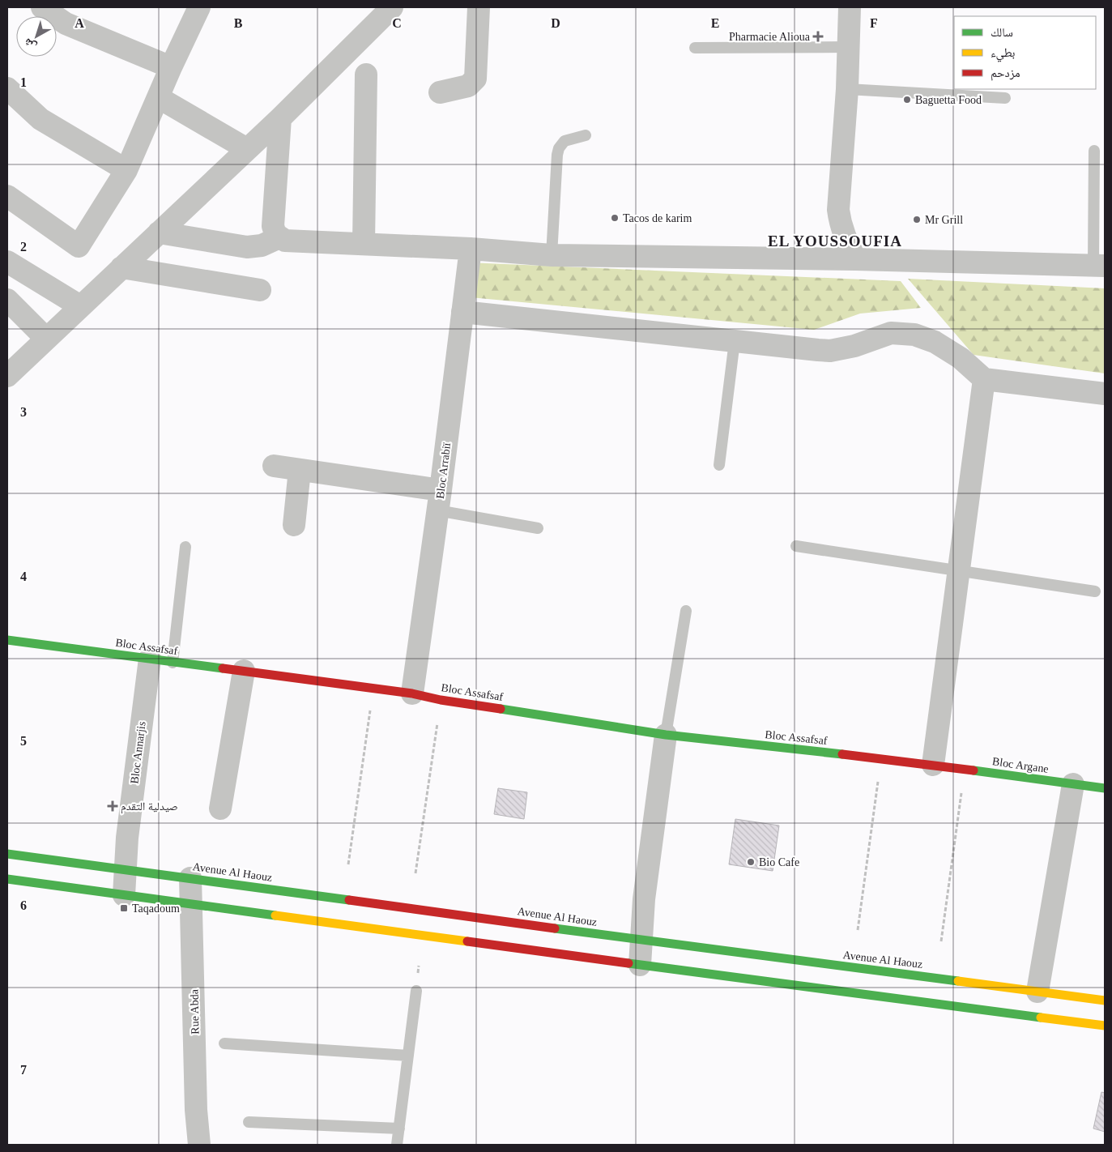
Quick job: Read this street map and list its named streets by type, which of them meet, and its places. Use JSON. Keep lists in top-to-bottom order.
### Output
{
  "streets": {
    "main road": ["Bloc Assafsaf", "Bloc Argane", "Avenue Al Haouz"],
    "street": ["Bloc Arrabiï", "Bloc Annarjis", "Rue Abda"]
  },
  "crossings": [
    ["Bloc Arrabiï", "Bloc Assafsaf"],
    ["Bloc Assafsaf", "Bloc Annarjis"],
    ["Bloc Assafsaf", "Bloc Argane"],
    ["Bloc Annarjis", "Avenue Al Haouz"],
    ["Avenue Al Haouz", "Rue Abda"]
  ],
  "districts": ["EL YOUSSOUFIA"],
  "places": {
    "health": ["Pharmacie Alioua", "صيدلية التقدم"],
    "other": [
      "Baguetta Food",
      "Tacos de karim",
      "Mr Grill",
      "Bio Cafe"
    ],
    "transit": ["Taqadoum"]
  },
  "legend": ["سالك", "بطيء", "مزدحم"],
  "north": "bottom left",
  "grid": {
    "columns": [
      "A",
      "B",
      "C",
      "D",
      "E",
      "F"
    ],
    "rows": [
      "1",
      "2",
      "3",
      "4",
      "5",
      "6",
      "7"
    ]
  }
}
